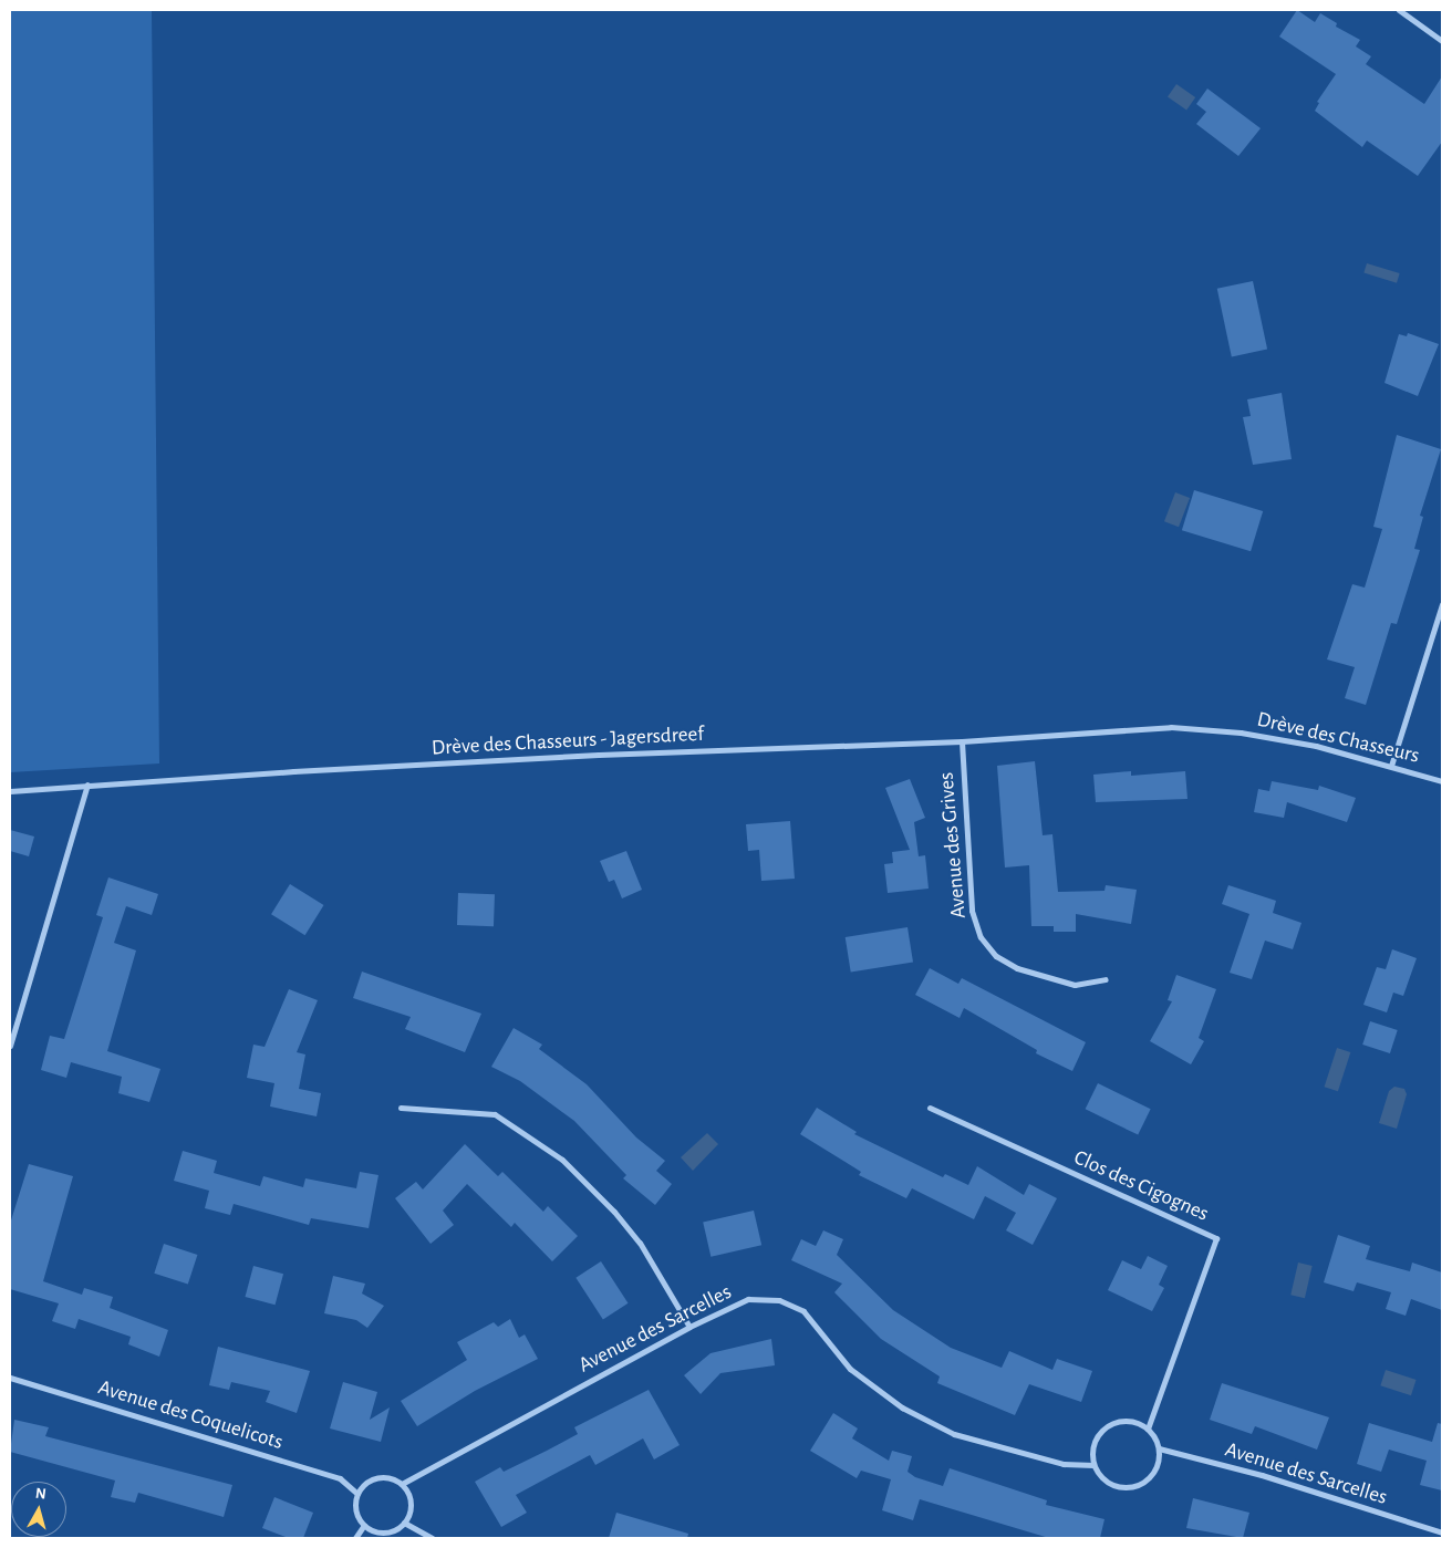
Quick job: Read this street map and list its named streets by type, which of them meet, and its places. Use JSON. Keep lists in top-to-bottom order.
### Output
{
  "streets": {
    "street": [
      "Drève des Chasseurs",
      "Drève des Chasseurs - Jagersdreef",
      "Avenue des Grives",
      "Clos des Cigognes",
      "Avenue des Sarcelles",
      "Avenue des Coquelicots"
    ]
  },
  "crossings": [
    ["Drève des Chasseurs", "Drève des Chasseurs - Jagersdreef"],
    ["Drève des Chasseurs - Jagersdreef", "Avenue des Grives"],
    ["Clos des Cigognes", "Avenue des Sarcelles"],
    ["Avenue des Sarcelles", "Avenue des Coquelicots"]
  ],
  "north": "top"
}
